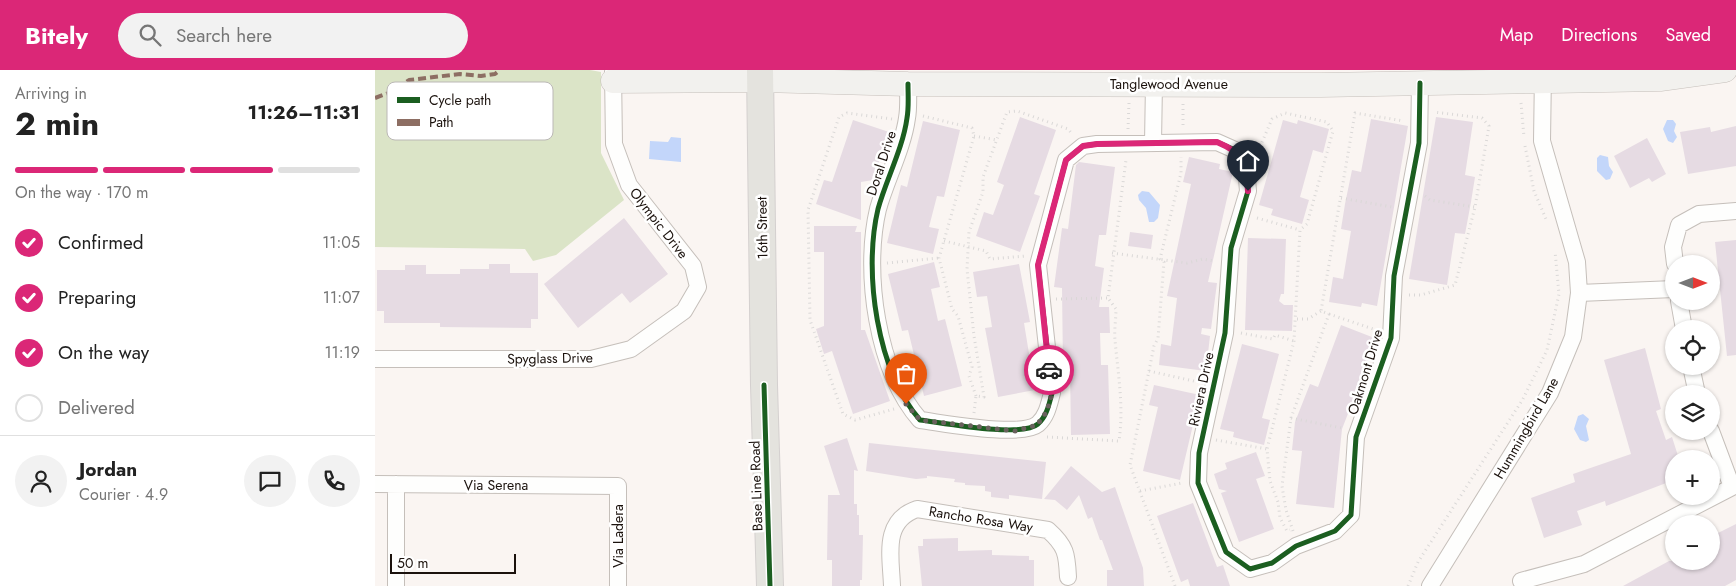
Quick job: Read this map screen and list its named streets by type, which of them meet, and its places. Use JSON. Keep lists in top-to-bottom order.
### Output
{
  "streets": {
    "main road": ["16th Street", "Base Line Road"],
    "street": [
      "Tanglewood Avenue",
      "Doral Drive",
      "Olympic Drive",
      "Spyglass Drive",
      "Oakmont Drive",
      "Riviera Drive",
      "Hummingbird Lane",
      "Via Serena",
      "Rancho Rosa Way",
      "Via Ladera"
    ]
  },
  "crossings": [
    ["Tanglewood Avenue", "Doral Drive"],
    ["Tanglewood Avenue", "Olympic Drive"],
    ["Tanglewood Avenue", "16th Street"],
    ["Tanglewood Avenue", "Oakmont Drive"],
    ["Tanglewood Avenue", "Hummingbird Lane"],
    ["Olympic Drive", "Spyglass Drive"],
    ["16th Street", "Base Line Road"],
    ["Oakmont Drive", "Riviera Drive"],
    ["Via Serena", "Via Ladera"]
  ],
  "legend": ["Cycle path", "Path"],
  "scale_bar": "50 m",
  "north": "right",
  "page": {
    "header": "Bitely",
    "search": "Search here",
    "nav": ["Map", "Directions", "Saved"],
    "heading": ["2 min", "Arriving in", "11:26–11:31"],
    "panel": ["Jordan", "Courier · 4.9"],
    "bar": "On the way · 170 m",
    "list": [
      ["Confirmed", "11:05"],
      ["Preparing", "11:07"],
      ["On the way", "11:19"],
      "Delivered"
    ],
    "map_buttons": ["+", "−"],
    "scale": "50 m"
  }
}
